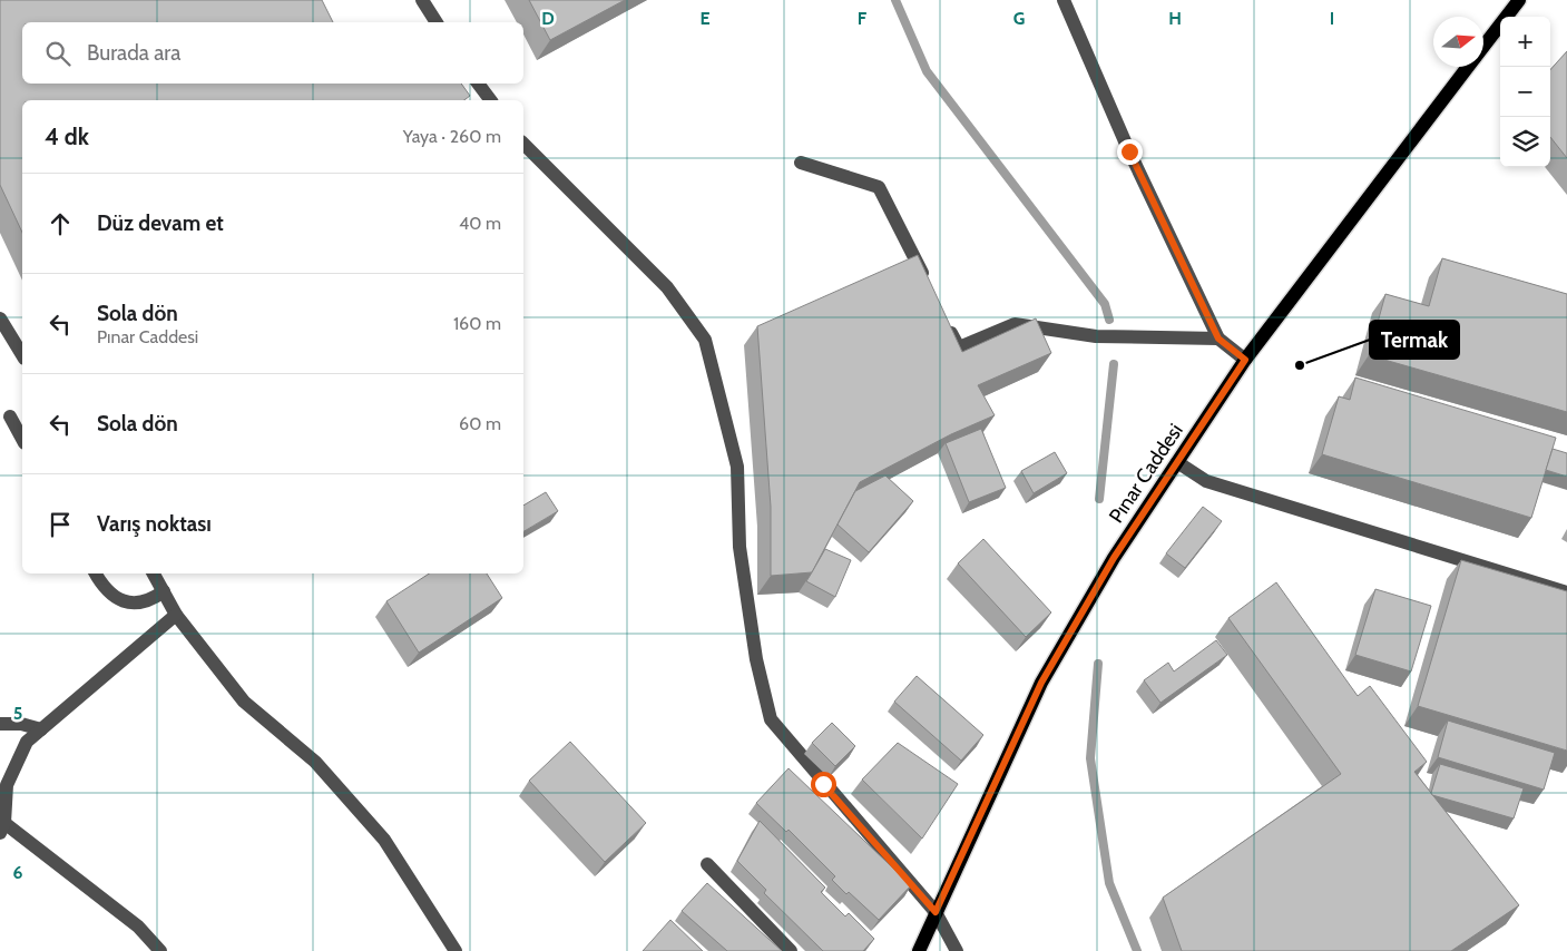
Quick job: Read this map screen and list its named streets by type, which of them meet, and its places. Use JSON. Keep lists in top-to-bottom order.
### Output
{
  "streets": {
    "main road": ["Pınar Caddesi"]
  },
  "places": ["Termak"],
  "north": "right",
  "page": {
    "map_buttons": ["+", "−"],
    "search": "Burada ara",
    "heading": ["4 dk", "Yaya · 260 m"],
    "list": [
      ["Düz devam et", "40 m"],
      ["Sola dön", "Pınar Caddesi", "160 m"],
      ["Sola dön", "60 m"],
      "Varış noktası"
    ]
  },
  "grid": {
    "columns": [
      "D",
      "E",
      "F",
      "G",
      "H",
      "I"
    ],
    "rows": ["5", "6"]
  }
}
